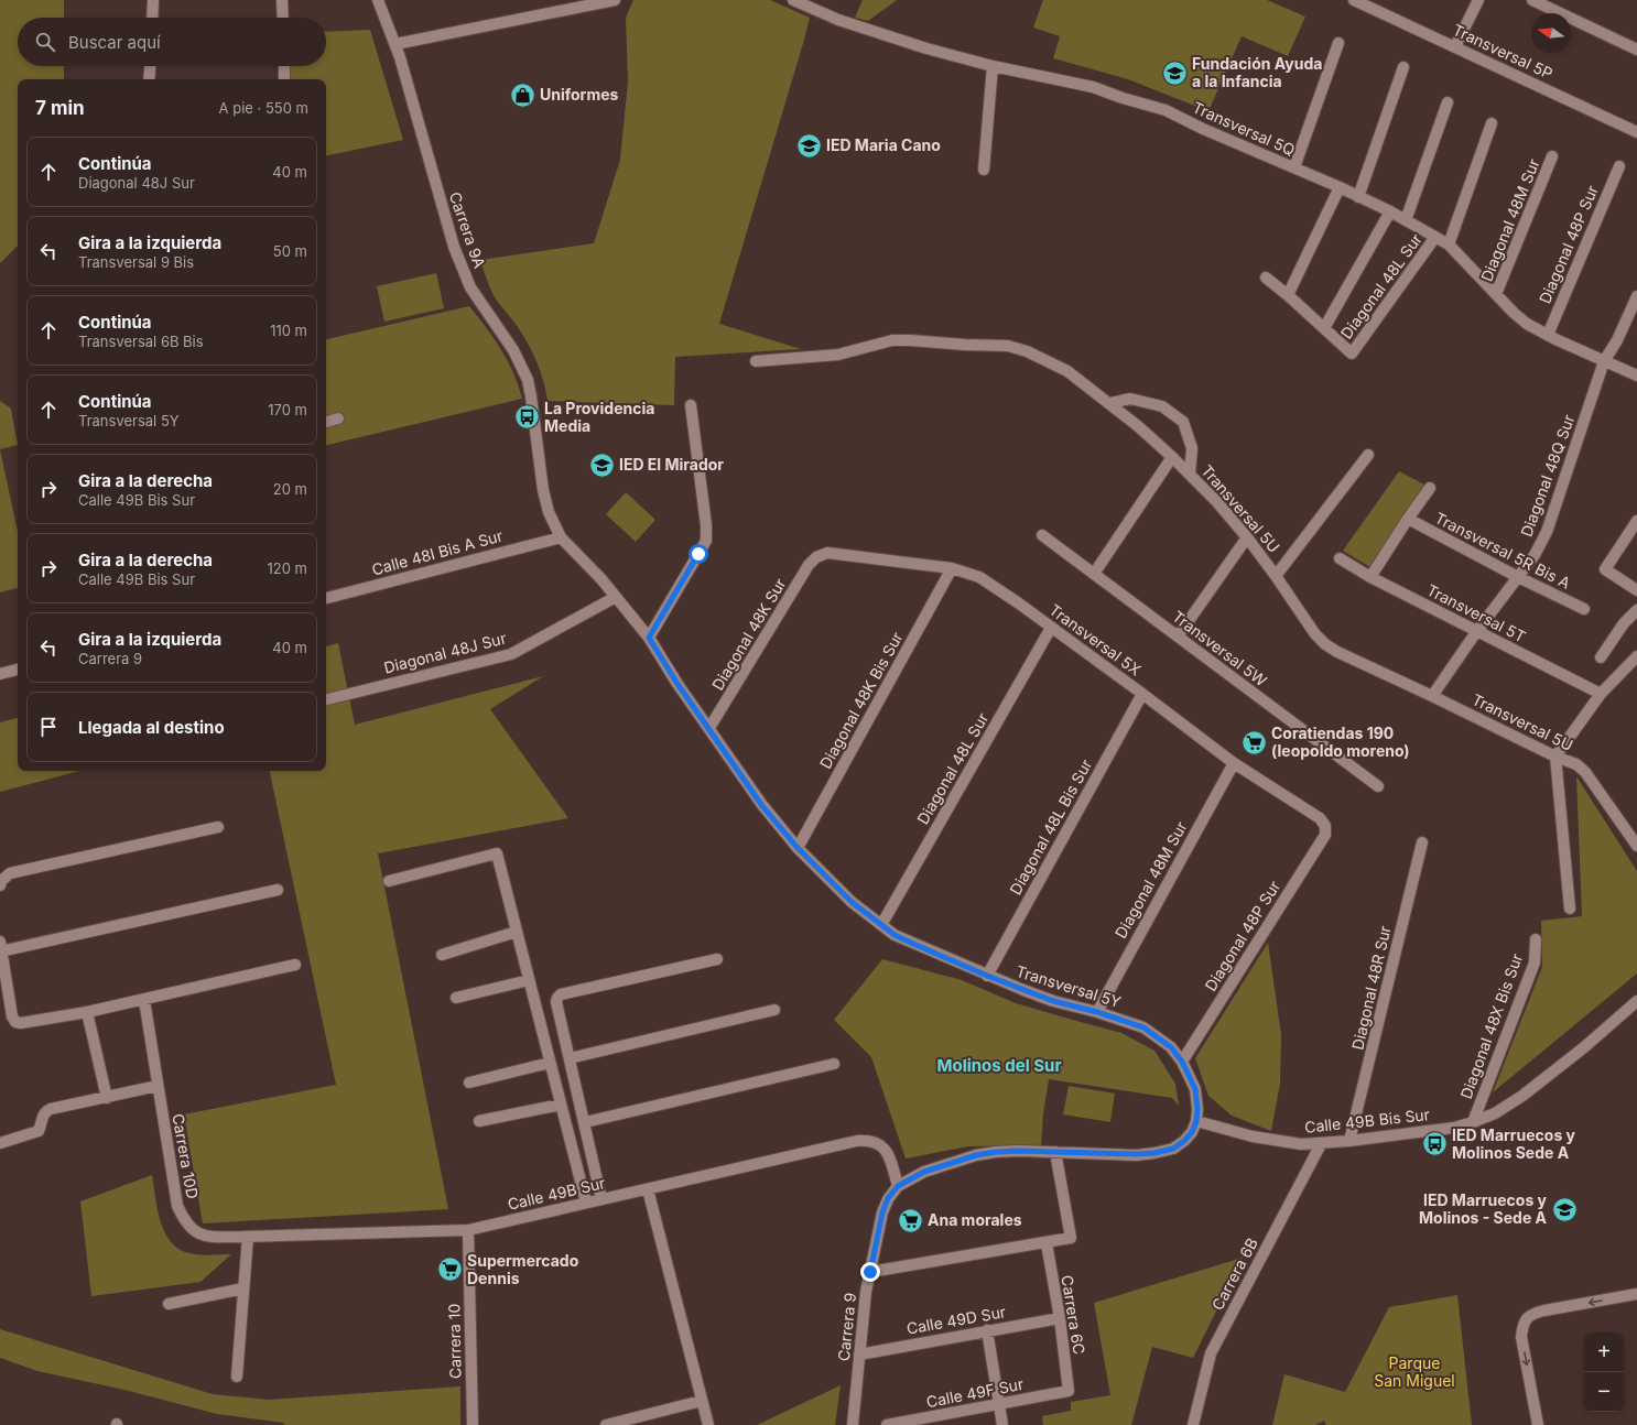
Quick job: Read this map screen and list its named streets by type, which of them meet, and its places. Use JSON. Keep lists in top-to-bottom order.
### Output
{
  "streets": {
    "street": [
      "Transversal 5P",
      "Transversal 5Q",
      "Diagonal 48M Sur",
      "Carrera 9A",
      "Diagonal 48P Sur",
      "Diagonal 48L Sur",
      "Diagonal 48Q Sur",
      "Transversal 5U",
      "Transversal 5R Bis A",
      "Calle 48I Bis A Sur",
      "Transversal 5T",
      "Diagonal 48K Sur",
      "Transversal 5X",
      "Transversal 5W",
      "Diagonal 48J Sur",
      "Diagonal 48K Bis Sur",
      "Diagonal 48L Bis Sur",
      "Transversal 5Y",
      "Diagonal 48R Sur",
      "Diagonal 48X Bis Sur",
      "Calle 49B Bis Sur",
      "Carrera 10D",
      "Calle 49B Sur",
      "Carrera 6B",
      "Carrera 6C",
      "Calle 49D Sur",
      "Carrera 9",
      "Carrera 10",
      "Calle 49F Sur"
    ]
  },
  "crossings": [
    ["Transversal 5Q", "Diagonal 48M Sur"],
    ["Transversal 5Q", "Diagonal 48P Sur"],
    ["Transversal 5Q", "Diagonal 48L Sur"],
    ["Transversal 5Q", "Diagonal 48Q Sur"],
    ["Diagonal 48M Sur", "Transversal 5X"],
    ["Diagonal 48M Sur", "Transversal 5Y"],
    ["Carrera 9A", "Calle 48I Bis A Sur"],
    ["Carrera 9A", "Diagonal 48K Sur"],
    ["Carrera 9A", "Diagonal 48J Sur"],
    ["Carrera 9A", "Transversal 5Y"],
    ["Diagonal 48P Sur", "Transversal 5X"],
    ["Diagonal 48P Sur", "Transversal 5Y"],
    ["Diagonal 48L Sur", "Transversal 5X"],
    ["Diagonal 48L Sur", "Transversal 5Y"],
    ["Diagonal 48Q Sur", "Transversal 5U"],
    ["Diagonal 48Q Sur", "Transversal 5R Bis A"],
    ["Diagonal 48Q Sur", "Transversal 5T"],
    ["Diagonal 48K Sur", "Transversal 5X"],
    ["Diagonal 48K Sur", "Transversal 5Y"],
    ["Transversal 5X", "Diagonal 48K Bis Sur"],
    ["Transversal 5X", "Diagonal 48L Bis Sur"],
    ["Diagonal 48K Bis Sur", "Transversal 5Y"],
    ["Diagonal 48L Bis Sur", "Transversal 5Y"],
    ["Transversal 5Y", "Calle 49B Bis Sur"],
    ["Diagonal 48R Sur", "Calle 49B Bis Sur"],
    ["Diagonal 48X Bis Sur", "Calle 49B Bis Sur"],
    ["Calle 49B Bis Sur", "Carrera 6B"],
    ["Carrera 10D", "Calle 49B Sur"],
    ["Calle 49B Sur", "Carrera 9"],
    ["Calle 49B Sur", "Carrera 10"],
    ["Carrera 6C", "Calle 49D Sur"],
    ["Carrera 6C", "Calle 49F Sur"],
    ["Calle 49D Sur", "Carrera 9"]
  ],
  "districts": ["Molinos del Sur"],
  "parks": ["Parque San Miguel"],
  "places": {
    "school or university": [
      "Fundación Ayuda a la Infancia",
      "IED Maria Cano",
      "IED El Mirador",
      "IED Marruecos y Molinos - Sede A"
    ],
    "shop": ["Uniformes"],
    "bus stop": ["La Providencia Media", "IED Marruecos y Molinos Sede A"],
    "supermarket": ["Coratiendas 190 (leopoldo moreno)", "Ana morales", "Supermercado Dennis"]
  },
  "north": "left",
  "page": {
    "search": "Buscar aquí",
    "heading": ["7 min", "A pie · 550 m"],
    "list": [
      ["Continúa", "Diagonal 48J Sur", "40 m"],
      ["Gira a la izquierda", "Transversal 9 Bis", "50 m"],
      ["Continúa", "Transversal 6B Bis", "110 m"],
      ["Continúa", "Transversal 5Y", "170 m"],
      ["Gira a la derecha", "Calle 49B Bis Sur", "20 m"],
      ["Gira a la derecha", "Calle 49B Bis Sur", "120 m"],
      ["Gira a la izquierda", "Carrera 9", "40 m"],
      "Llegada al destino"
    ],
    "map_buttons": ["+", "−"]
  }
}
